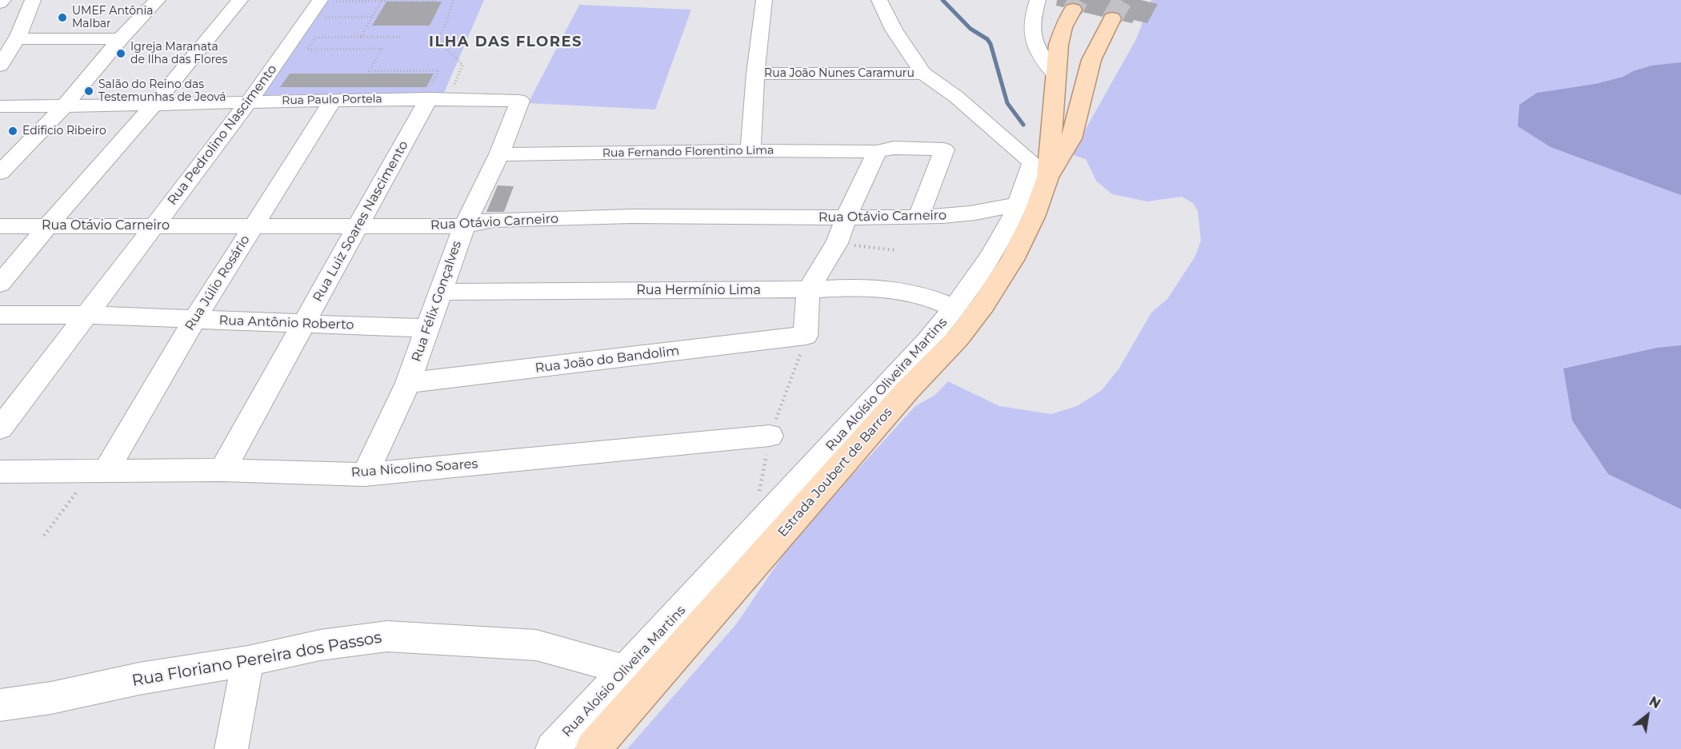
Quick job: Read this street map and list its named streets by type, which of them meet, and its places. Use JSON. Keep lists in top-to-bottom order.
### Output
{
  "streets": {
    "main road": ["Estrada Joubert de Barros"],
    "street": [
      "Rua João Nunes Caramuru",
      "Rua Paulo Portela",
      "Rua Pedrolino Nascimento",
      "Rua Fernando Florentino Lima",
      "Rua Otávio Carneiro",
      "Rua Luiz Soares Nascimento",
      "Rua Júlio Rosário",
      "Rua Hermínio Lima",
      "Rua Félix Gonçalves",
      "Rua Antônio Roberto",
      "Rua João do Bandolim",
      "Rua Aloísio Oliveira Martins",
      "Rua Nicolino Soares",
      "Rua Floriano Pereira dos Passos"
    ]
  },
  "crossings": [
    ["Rua João Nunes Caramuru", "Rua Aloísio Oliveira Martins"],
    ["Rua Paulo Portela", "Rua Pedrolino Nascimento"],
    ["Rua Paulo Portela", "Rua Luiz Soares Nascimento"],
    ["Rua Paulo Portela", "Rua Júlio Rosário"],
    ["Rua Paulo Portela", "Rua Félix Gonçalves"],
    ["Rua Pedrolino Nascimento", "Rua Otávio Carneiro"],
    ["Rua Pedrolino Nascimento", "Rua Antônio Roberto"],
    ["Rua Fernando Florentino Lima", "Rua Otávio Carneiro"],
    ["Rua Fernando Florentino Lima", "Rua Félix Gonçalves"],
    ["Rua Otávio Carneiro", "Rua Luiz Soares Nascimento"],
    ["Rua Otávio Carneiro", "Rua Júlio Rosário"],
    ["Rua Otávio Carneiro", "Rua Félix Gonçalves"],
    ["Rua Otávio Carneiro", "Rua Aloísio Oliveira Martins"],
    ["Rua Luiz Soares Nascimento", "Rua Antônio Roberto"],
    ["Rua Luiz Soares Nascimento", "Rua Nicolino Soares"],
    ["Rua Júlio Rosário", "Rua Antônio Roberto"],
    ["Rua Júlio Rosário", "Rua Nicolino Soares"],
    ["Rua Hermínio Lima", "Rua Félix Gonçalves"],
    ["Rua Hermínio Lima", "Rua João do Bandolim"],
    ["Rua Hermínio Lima", "Rua Aloísio Oliveira Martins"],
    ["Rua Félix Gonçalves", "Rua Antônio Roberto"],
    ["Rua Félix Gonçalves", "Rua João do Bandolim"],
    ["Rua Félix Gonçalves", "Rua Nicolino Soares"],
    ["Rua Aloísio Oliveira Martins", "Estrada Joubert de Barros"],
    ["Rua Aloísio Oliveira Martins", "Rua Floriano Pereira dos Passos"],
    ["Estrada Joubert de Barros", "Rua Floriano Pereira dos Passos"]
  ],
  "districts": ["ILHA DAS FLORES"],
  "places": [
    "UMEF Antônia Malbar",
    "Igreja Maranata de Ilha das Flores",
    "Salão do Reino das Testemunhas de Jeová",
    "Edificio Ribeiro"
  ],
  "north": "top right"
}
